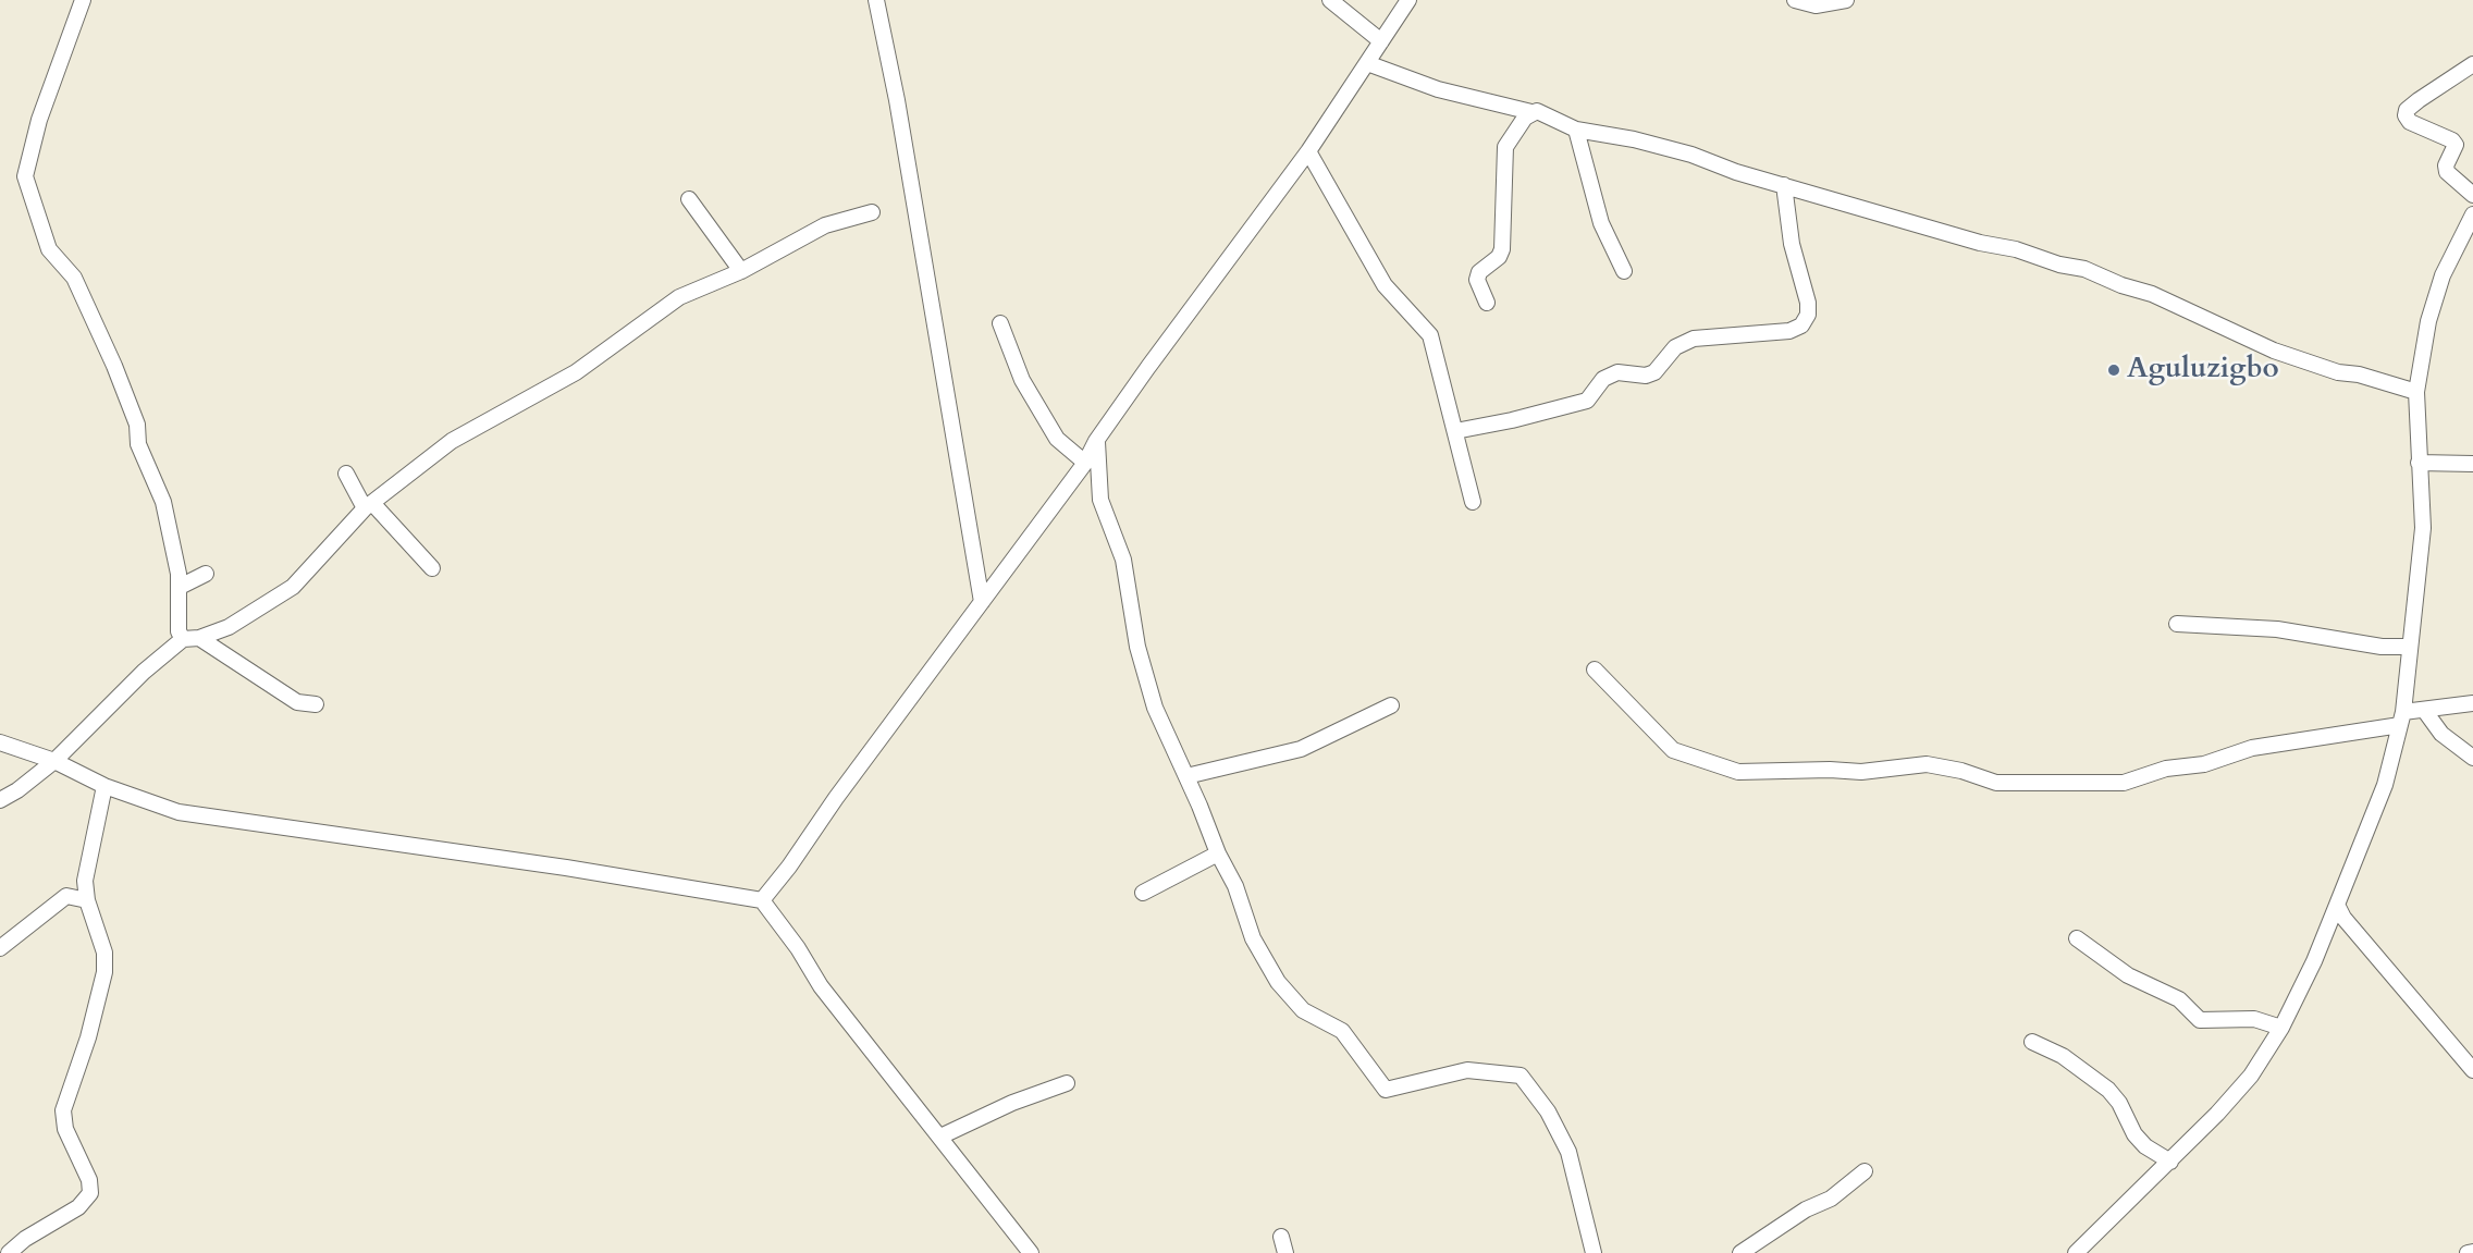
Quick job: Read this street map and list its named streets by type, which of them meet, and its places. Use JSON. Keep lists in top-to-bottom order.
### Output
{
  "places": ["Aguluzigbo"]
}
